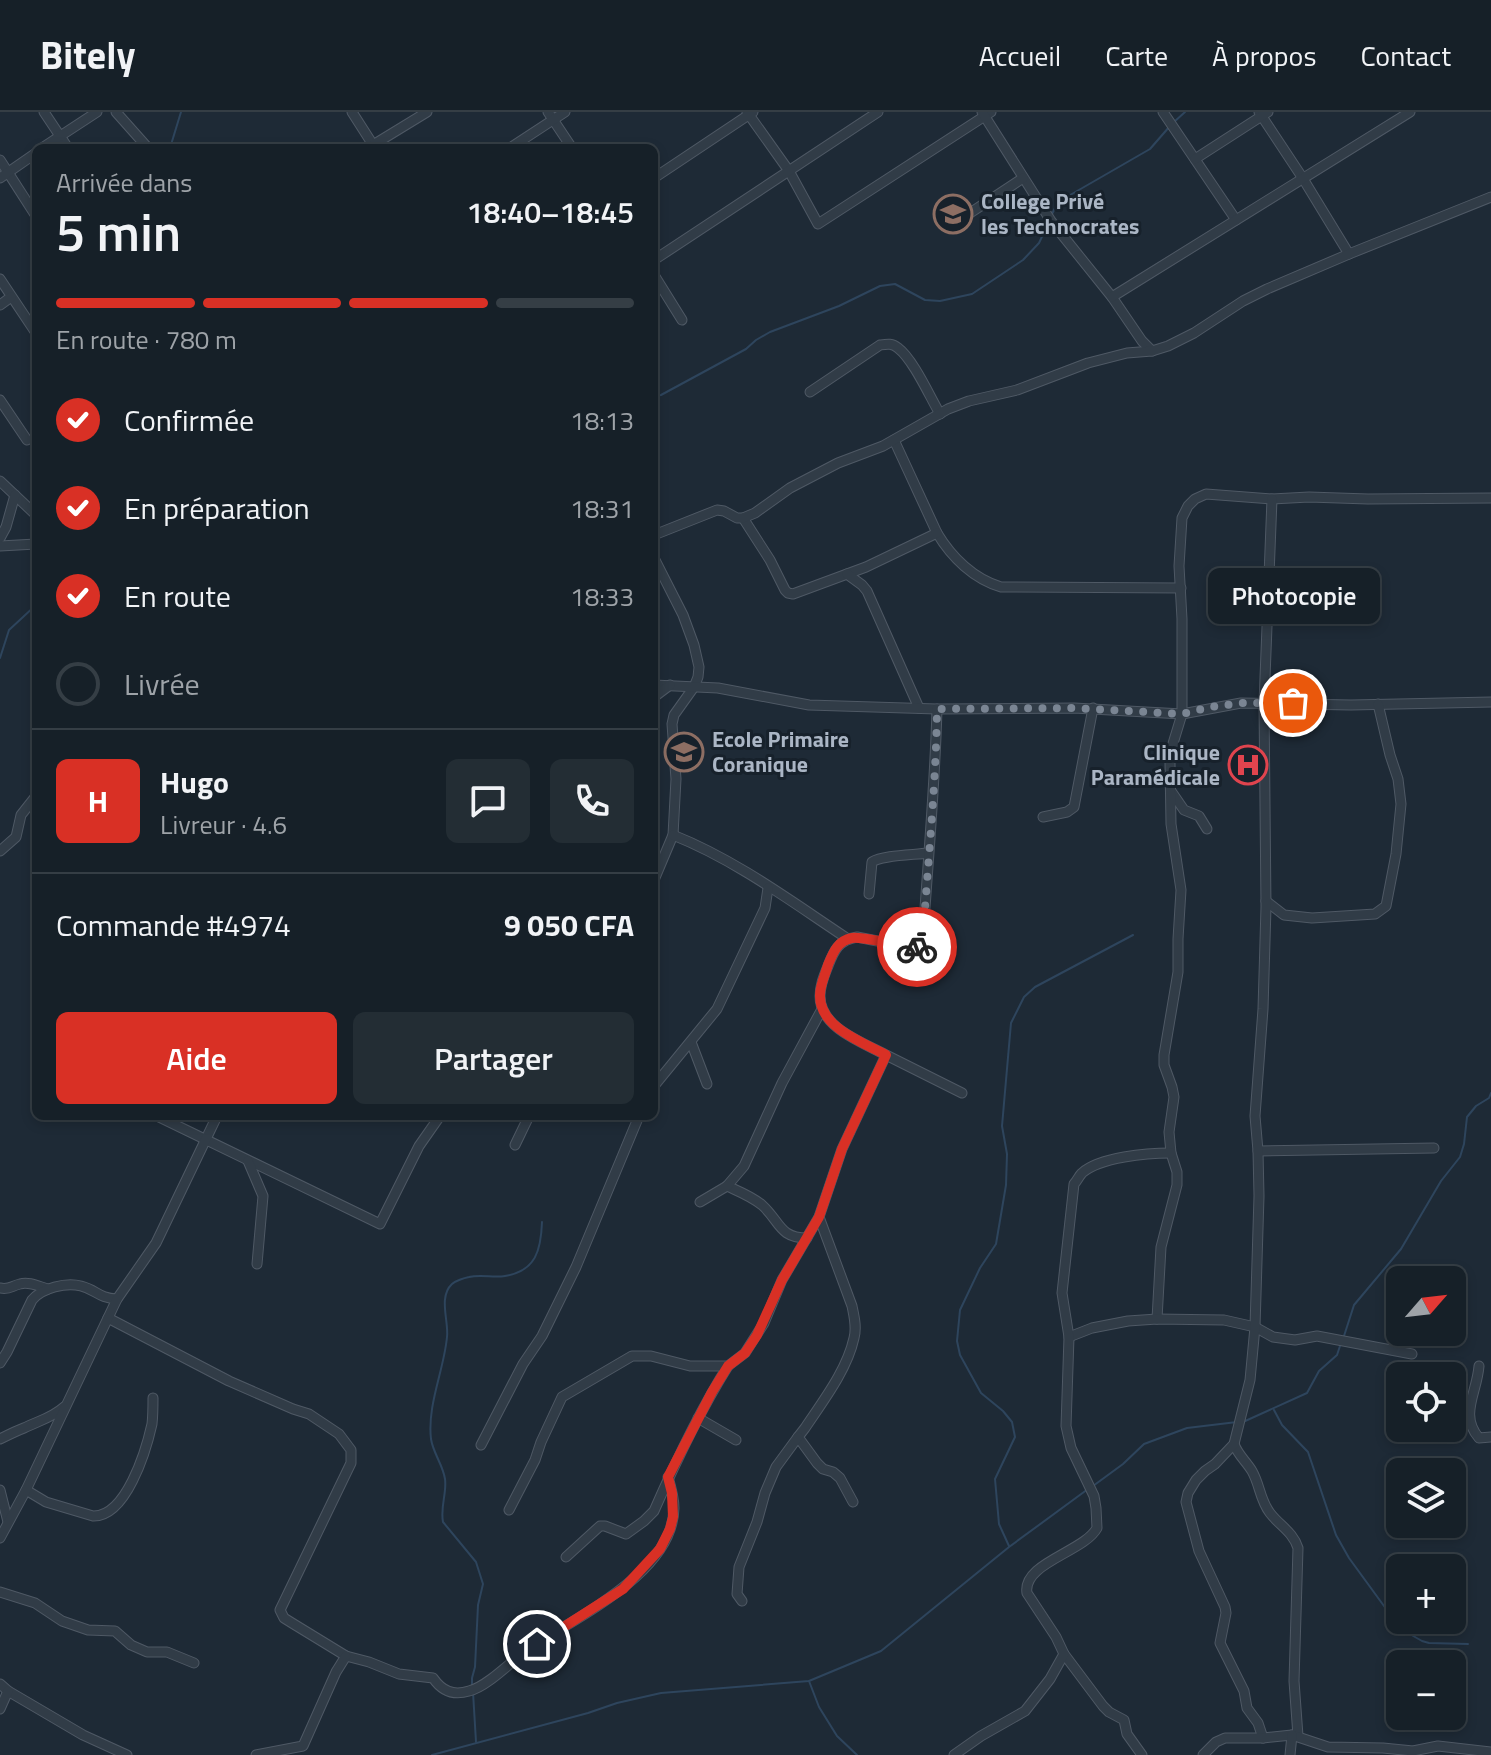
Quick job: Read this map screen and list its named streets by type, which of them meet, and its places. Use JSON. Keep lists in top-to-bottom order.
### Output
{
  "places": {
    "school or university": ["College Privé les Technocrates", "Ecole Primaire Coranique"],
    "other": ["Photocopie"],
    "hospital": ["Clinique Paramédicale"]
  },
  "north": "top right",
  "page": {
    "header": "Bitely",
    "nav": [
      "Accueil",
      "Carte",
      "À propos",
      "Contact"
    ],
    "heading": ["5 min", "Arrivée dans", "18:40–18:45"],
    "panel": [
      "Hugo",
      "Livreur · 4.6",
      "Commande #4974",
      "9 050 CFA"
    ],
    "bar": "En route · 780 m",
    "list": [
      ["Confirmée", "18:13"],
      ["En préparation", "18:31"],
      ["En route", "18:33"],
      "Livrée"
    ],
    "bubble": "Photocopie",
    "round": "H",
    "buttons": ["Aide", "Partager"],
    "map_buttons": ["+", "−"]
  }
}
